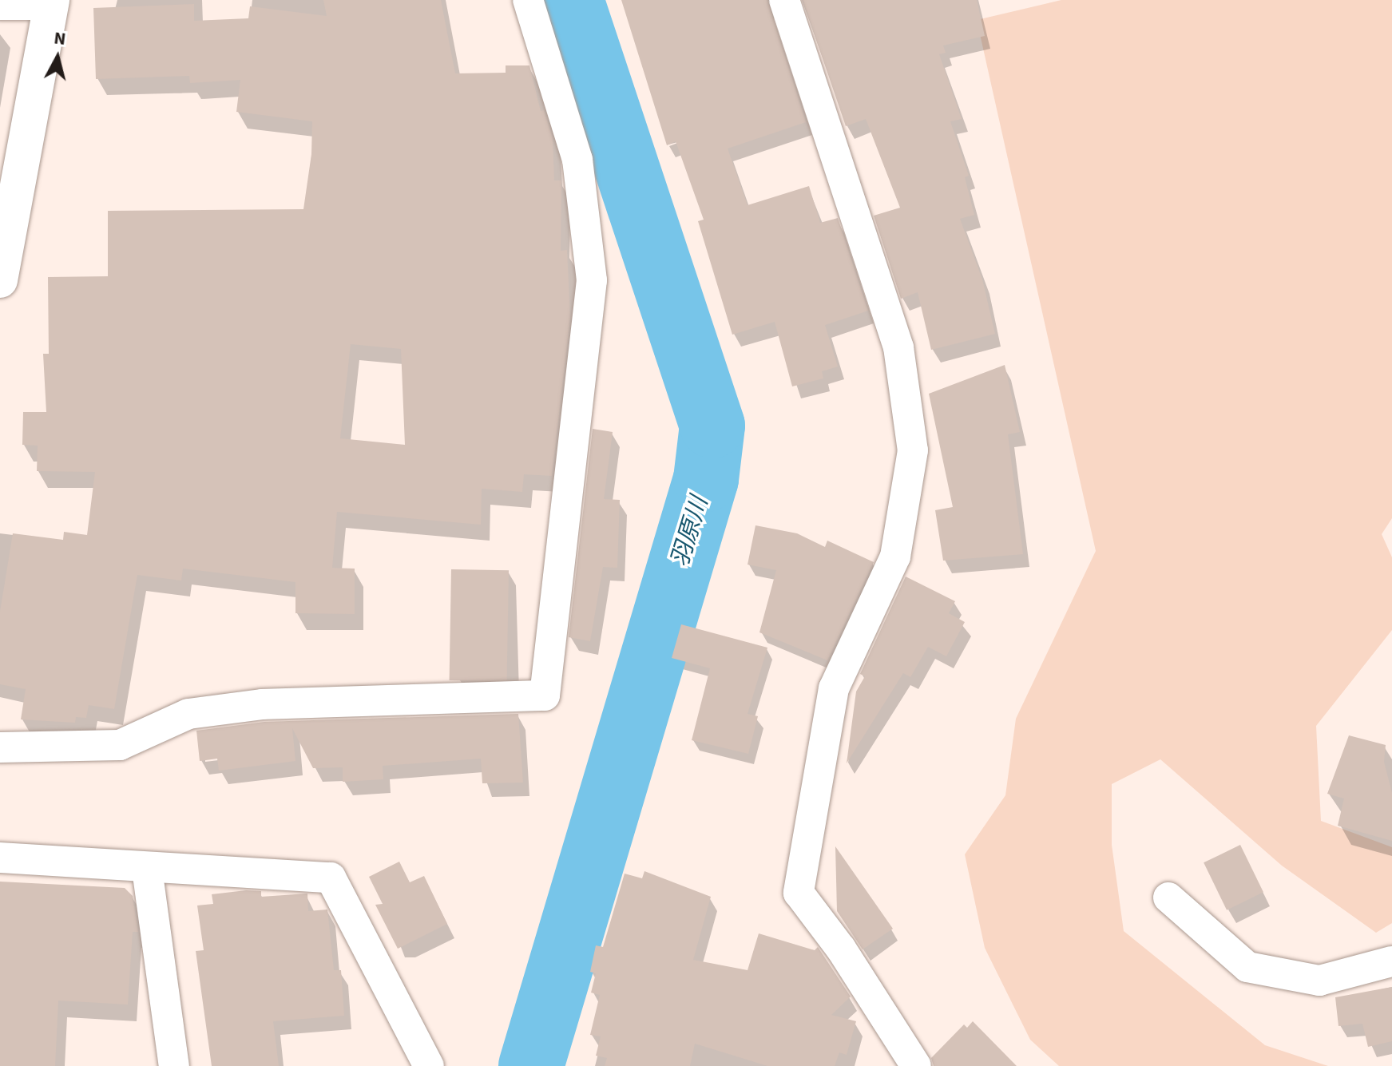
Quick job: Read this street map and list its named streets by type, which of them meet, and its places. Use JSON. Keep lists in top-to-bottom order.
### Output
{
  "water": ["羽原川"],
  "north": "top"
}
